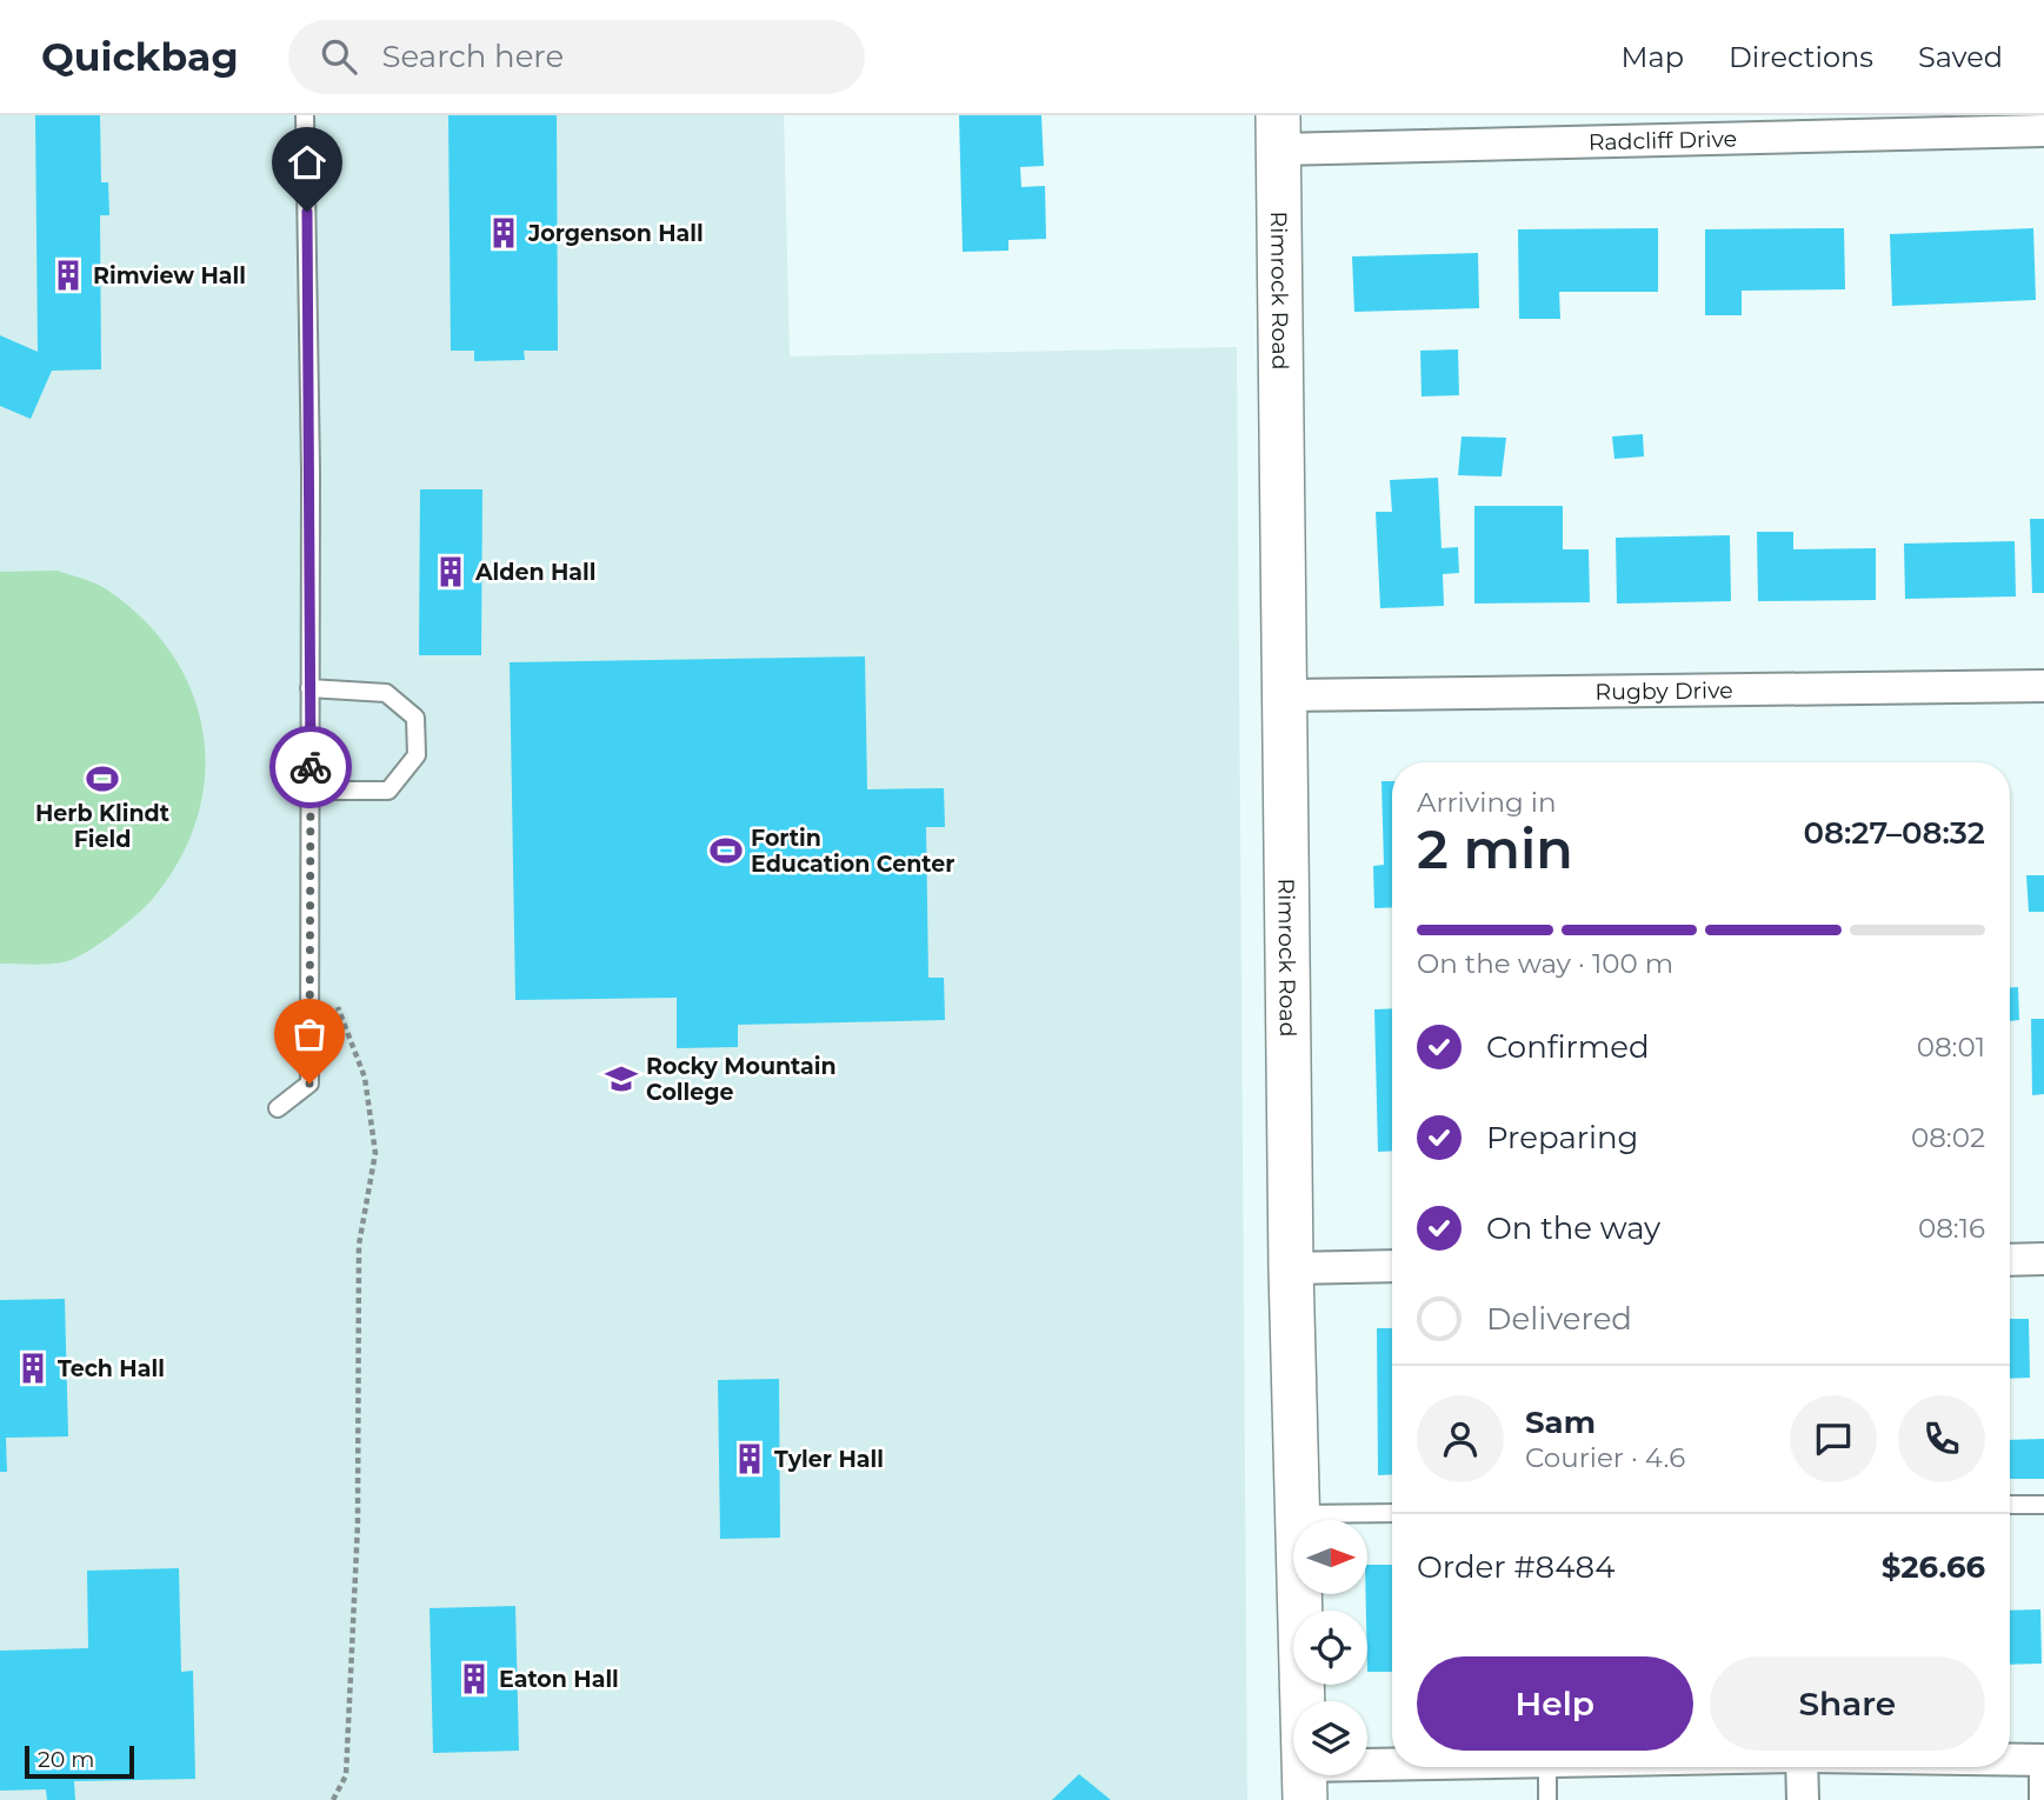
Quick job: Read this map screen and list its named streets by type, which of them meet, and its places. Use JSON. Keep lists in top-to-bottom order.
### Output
{
  "streets": {
    "main road": ["Rimrock Road"],
    "street": ["Radcliff Drive", "Rugby Drive"]
  },
  "crossings": [
    ["Radcliff Drive", "Rimrock Road"],
    ["Rimrock Road", "Rugby Drive"]
  ],
  "places": {
    "building": [
      "Jorgenson Hall",
      "Rimview Hall",
      "Alden Hall",
      "Tech Hall",
      "Tyler Hall",
      "Eaton Hall"
    ],
    "sports": ["Herb Klindt Field", "Fortin Education Center"],
    "school or university": ["Rocky Mountain College"]
  },
  "scale_bar": "20 m",
  "north": "right",
  "page": {
    "header": "Quickbag",
    "search": "Search here",
    "nav": ["Map", "Directions", "Saved"],
    "heading": ["2 min", "Arriving in", "08:27–08:32"],
    "panel": [
      "Sam",
      "Courier · 4.6",
      "Order #8484",
      "$26.66"
    ],
    "bar": "On the way · 100 m",
    "list": [
      ["Confirmed", "08:01"],
      ["Preparing", "08:02"],
      ["On the way", "08:16"],
      "Delivered"
    ],
    "buttons": ["Help", "Share"],
    "scale": "20 m"
  }
}
